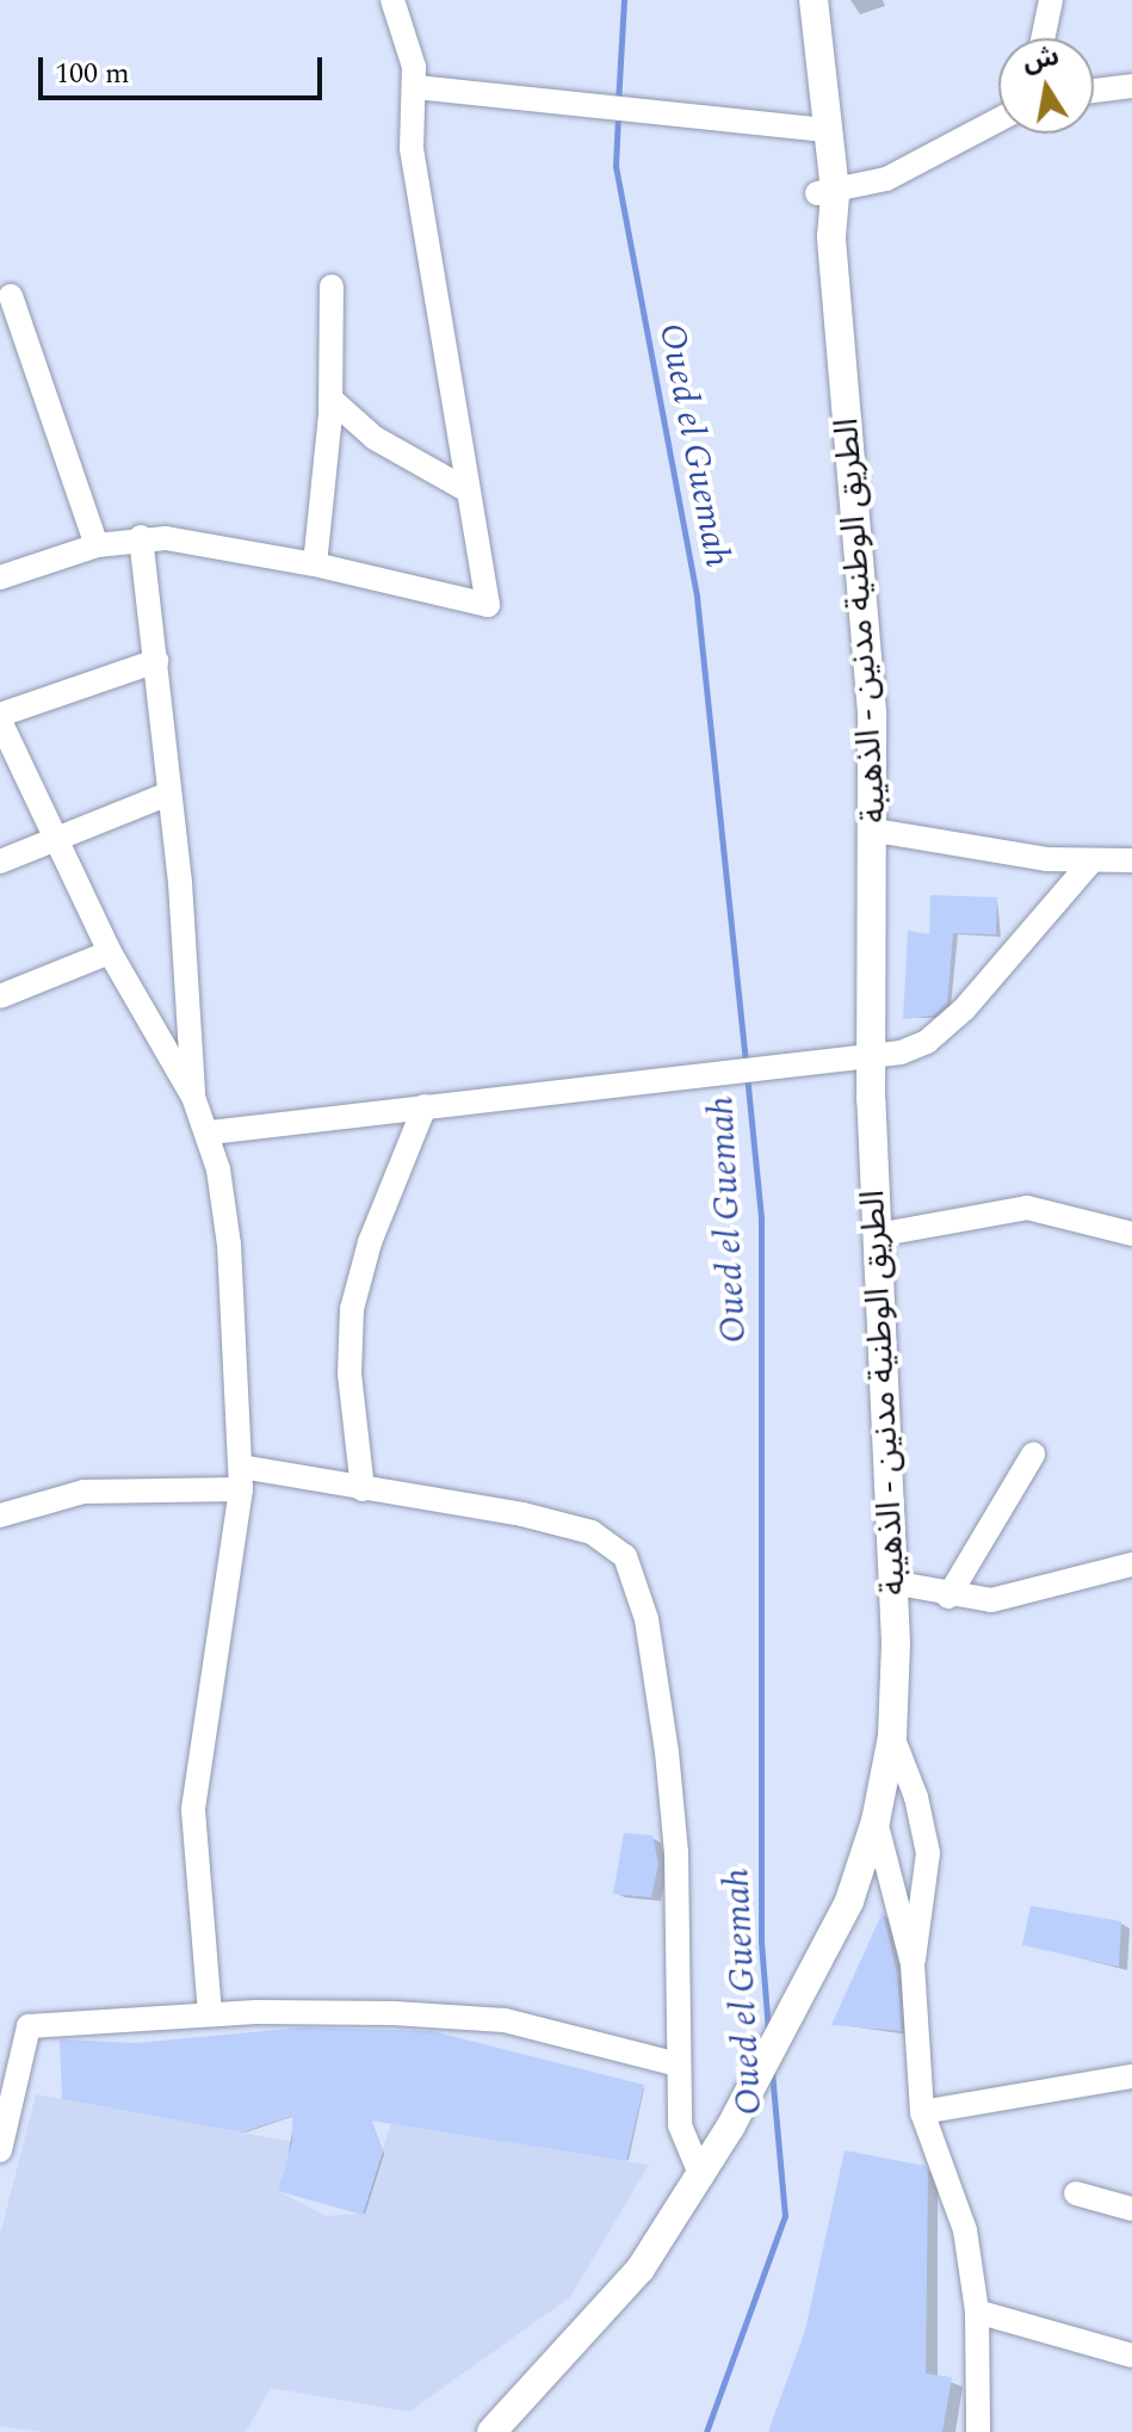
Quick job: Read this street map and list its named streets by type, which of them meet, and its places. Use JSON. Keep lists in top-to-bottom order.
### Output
{
  "streets": {
    "main road": ["الطريق الوطنية مدنين - الذهيبة"]
  },
  "water": ["Oued el Guemah"],
  "scale_bar": "100 m",
  "north": "top"
}
